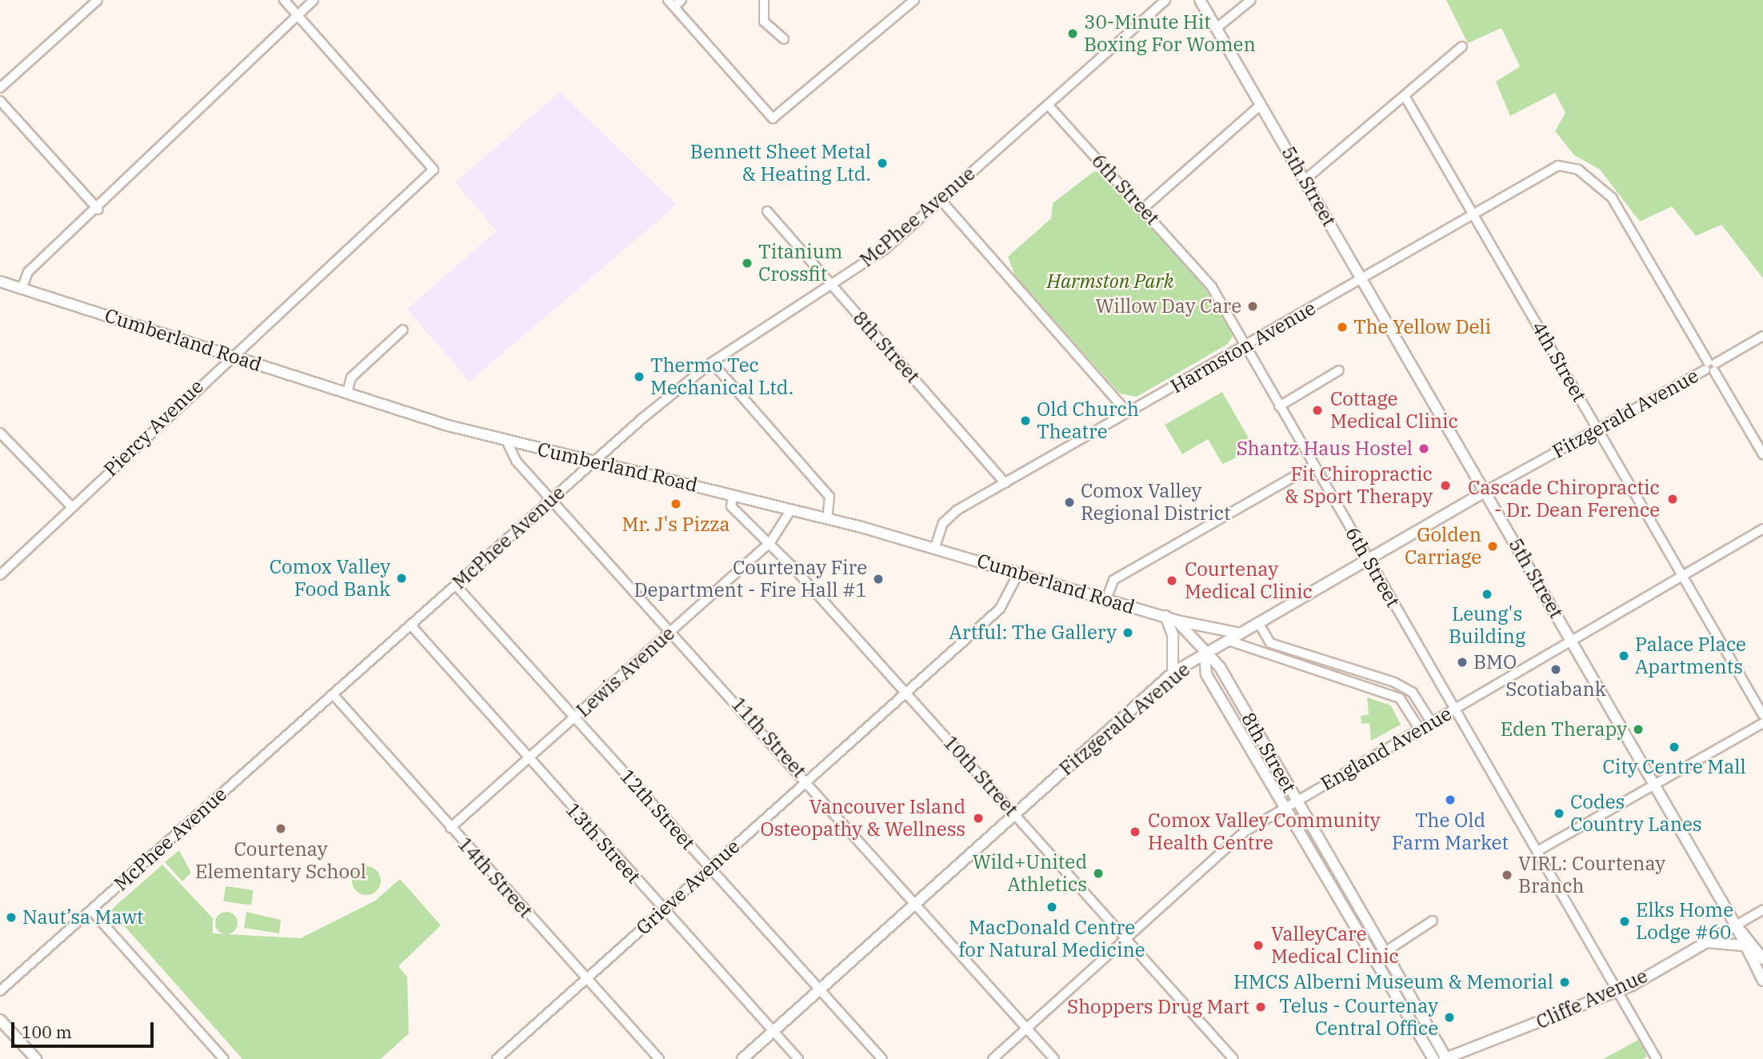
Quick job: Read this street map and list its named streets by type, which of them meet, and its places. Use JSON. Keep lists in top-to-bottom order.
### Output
{
  "streets": {
    "street": [
      "5th Street",
      "6th Street",
      "McPhee Avenue",
      "Cumberland Road",
      "8th Street",
      "Harmston Avenue",
      "4th Street",
      "Fitzgerald Avenue",
      "Piercy Avenue",
      "Lewis Avenue",
      "11th Street",
      "England Avenue",
      "10th Street",
      "12th Street",
      "13th Street",
      "14th Street",
      "Grieve Avenue",
      "Cliffe Avenue"
    ]
  },
  "crossings": [
    ["5th Street", "Harmston Avenue"],
    ["5th Street", "Fitzgerald Avenue"],
    ["5th Street", "England Avenue"],
    ["5th Street", "Cliffe Avenue"],
    ["6th Street", "McPhee Avenue"],
    ["6th Street", "Harmston Avenue"],
    ["6th Street", "Fitzgerald Avenue"],
    ["6th Street", "England Avenue"],
    ["6th Street", "Cliffe Avenue"],
    ["McPhee Avenue", "Cumberland Road"],
    ["McPhee Avenue", "8th Street"],
    ["McPhee Avenue", "11th Street"],
    ["McPhee Avenue", "12th Street"],
    ["McPhee Avenue", "13th Street"],
    ["McPhee Avenue", "14th Street"],
    ["Cumberland Road", "8th Street"],
    ["Cumberland Road", "Harmston Avenue"],
    ["Cumberland Road", "Fitzgerald Avenue"],
    ["Cumberland Road", "Piercy Avenue"],
    ["Cumberland Road", "Lewis Avenue"],
    ["Cumberland Road", "11th Street"],
    ["Cumberland Road", "10th Street"],
    ["Cumberland Road", "Grieve Avenue"],
    ["8th Street", "Harmston Avenue"],
    ["8th Street", "Fitzgerald Avenue"],
    ["8th Street", "England Avenue"],
    ["8th Street", "Cliffe Avenue"],
    ["Harmston Avenue", "4th Street"],
    ["Harmston Avenue", "Fitzgerald Avenue"],
    ["4th Street", "Fitzgerald Avenue"],
    ["4th Street", "England Avenue"],
    ["Fitzgerald Avenue", "11th Street"],
    ["Fitzgerald Avenue", "10th Street"],
    ["Fitzgerald Avenue", "12th Street"],
    ["Fitzgerald Avenue", "13th Street"],
    ["Lewis Avenue", "11th Street"],
    ["Lewis Avenue", "10th Street"],
    ["Lewis Avenue", "12th Street"],
    ["Lewis Avenue", "13th Street"],
    ["Lewis Avenue", "14th Street"],
    ["11th Street", "England Avenue"],
    ["11th Street", "Grieve Avenue"],
    ["England Avenue", "10th Street"],
    ["10th Street", "Grieve Avenue"],
    ["12th Street", "Grieve Avenue"],
    ["13th Street", "Grieve Avenue"],
    ["14th Street", "Grieve Avenue"]
  ],
  "parks": ["Harmston Park"],
  "places": [
    "30-Minute Hit Boxing For Women",
    "Bennett Sheet Metal & Heating Ltd.",
    "Titanium Crossfit",
    "Willow Day Care",
    "The Yellow Deli",
    "Thermo Tec Mechanical Ltd.",
    "Cottage Medical Clinic",
    "Old Church Theatre",
    "Shantz Haus Hostel",
    "Fit Chiropractic & Sport Therapy",
    "Cascade Chiropractic - Dr. Dean Ference",
    "Comox Valley Regional District",
    "Mr. J's Pizza",
    "Golden Carriage",
    "Comox Valley Food Bank",
    "Courtenay Fire Department - Fire Hall #1",
    "Courtenay Medical Clinic",
    "Leung's Building",
    "Artful: The Gallery",
    "Palace Place Apartments",
    "BMO",
    "Scotiabank",
    "Eden Therapy",
    "City Centre Mall",
    "The Old Farm Market",
    "Codes Country Lanes",
    "Vancouver Island Osteopathy & Wellness",
    "Courtenay Elementary School",
    "Comox Valley Community Health Centre",
    "Wild+United Athletics",
    "VIRL: Courtenay Branch",
    "MacDonald Centre for Natural Medicine",
    "Naut’sa Mawt",
    "Elks Home Lodge #60",
    "ValleyCare Medical Clinic",
    "HMCS Alberni Museum & Memorial",
    "Shoppers Drug Mart",
    "Telus - Courtenay Central Office"
  ],
  "scale_bar": "100 m"
}
